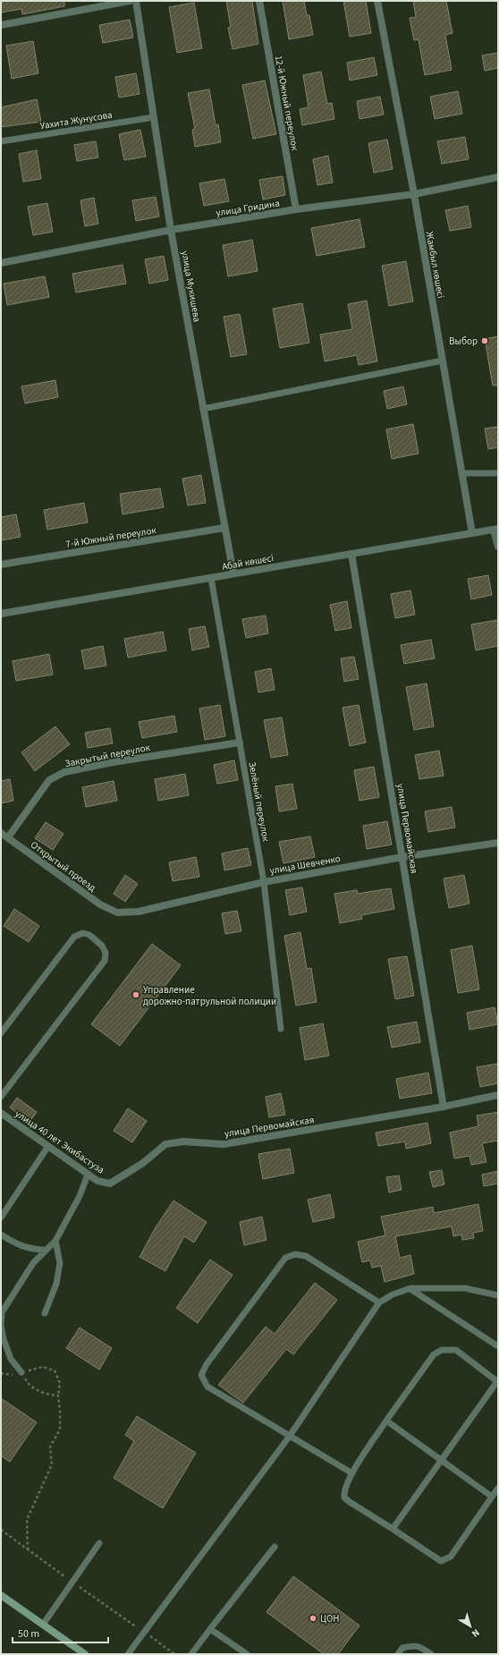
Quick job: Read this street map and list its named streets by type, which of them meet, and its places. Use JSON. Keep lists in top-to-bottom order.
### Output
{
  "streets": {
    "street": [
      "12-й Южный переулок",
      "улица Гридина",
      "Жамбыл көшесі",
      "улица Мукишева",
      "7-й Южный переулок",
      "Абай көшесі",
      "Закрытый переулок",
      "улица Первомайская",
      "улица Шевченко",
      "Открытый проезд",
      "улица 40 лет Экибастуза"
    ],
    "lane": ["Уахита Жунусова", "Зелёный переулок"]
  },
  "crossings": [
    ["12-й Южный переулок", "улица Гридина"],
    ["Уахита Жунусова", "улица Мукишева"],
    ["улица Гридина", "Жамбыл көшесі"],
    ["улица Гридина", "улица Мукишева"],
    ["Жамбыл көшесі", "Абай көшесі"],
    ["улица Мукишева", "7-й Южный переулок"],
    ["улица Мукишева", "Абай көшесі"],
    ["Абай көшесі", "Зелёный переулок"],
    ["Абай көшесі", "улица Первомайская"],
    ["Закрытый переулок", "Зелёный переулок"],
    ["Закрытый переулок", "Открытый проезд"],
    ["Зелёный переулок", "улица Шевченко"],
    ["улица Первомайская", "улица Шевченко"],
    ["улица Первомайская", "улица 40 лет Экибастуза"],
    ["улица Шевченко", "Открытый проезд"]
  ],
  "places": ["Выбор", "Управление дорожно-патрульной полиции", "ЦОН"],
  "scale_bar": "50 m",
  "north": "bottom right"
}
